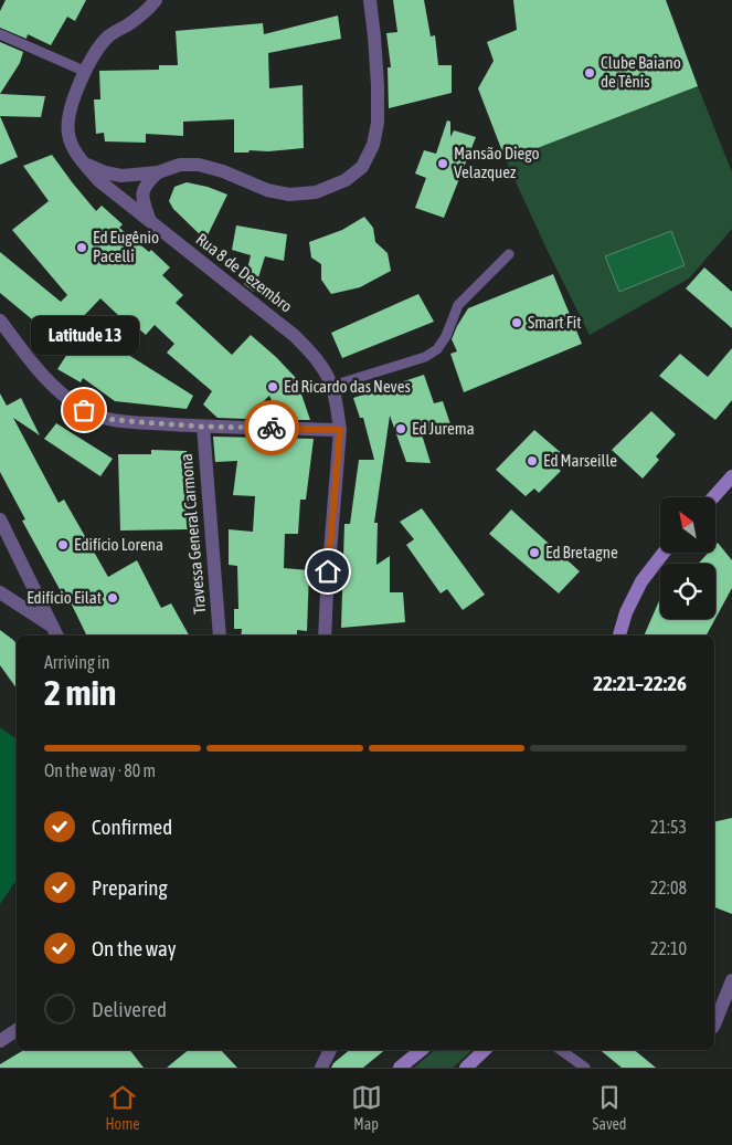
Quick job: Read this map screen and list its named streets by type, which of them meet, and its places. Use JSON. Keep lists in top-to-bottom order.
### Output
{
  "streets": {
    "street": ["Rua 8 de Dezembro", "Travessa General Carmona"]
  },
  "places": [
    "Clube Baiano de Tênis",
    "Mansão Diego Velazquez",
    "Ed Eugênio Pacelli",
    "Smart Fit",
    "Ed Ricardo das Neves",
    "Latitude 13",
    "Ed Jurema",
    "Ed Marseille",
    "Edifício Lorena",
    "Ed Bretagne",
    "Edifício Eilat"
  ],
  "north": "top left",
  "page": {
    "bubble": "Latitude 13",
    "heading": ["2 min", "Arriving in", "22:21–22:26"],
    "bar": "On the way · 80 m",
    "list": [
      ["Confirmed", "21:53"],
      ["Preparing", "22:08"],
      ["On the way", "22:10"],
      "Delivered"
    ],
    "tabs": ["Home", "Map", "Saved"]
  }
}
